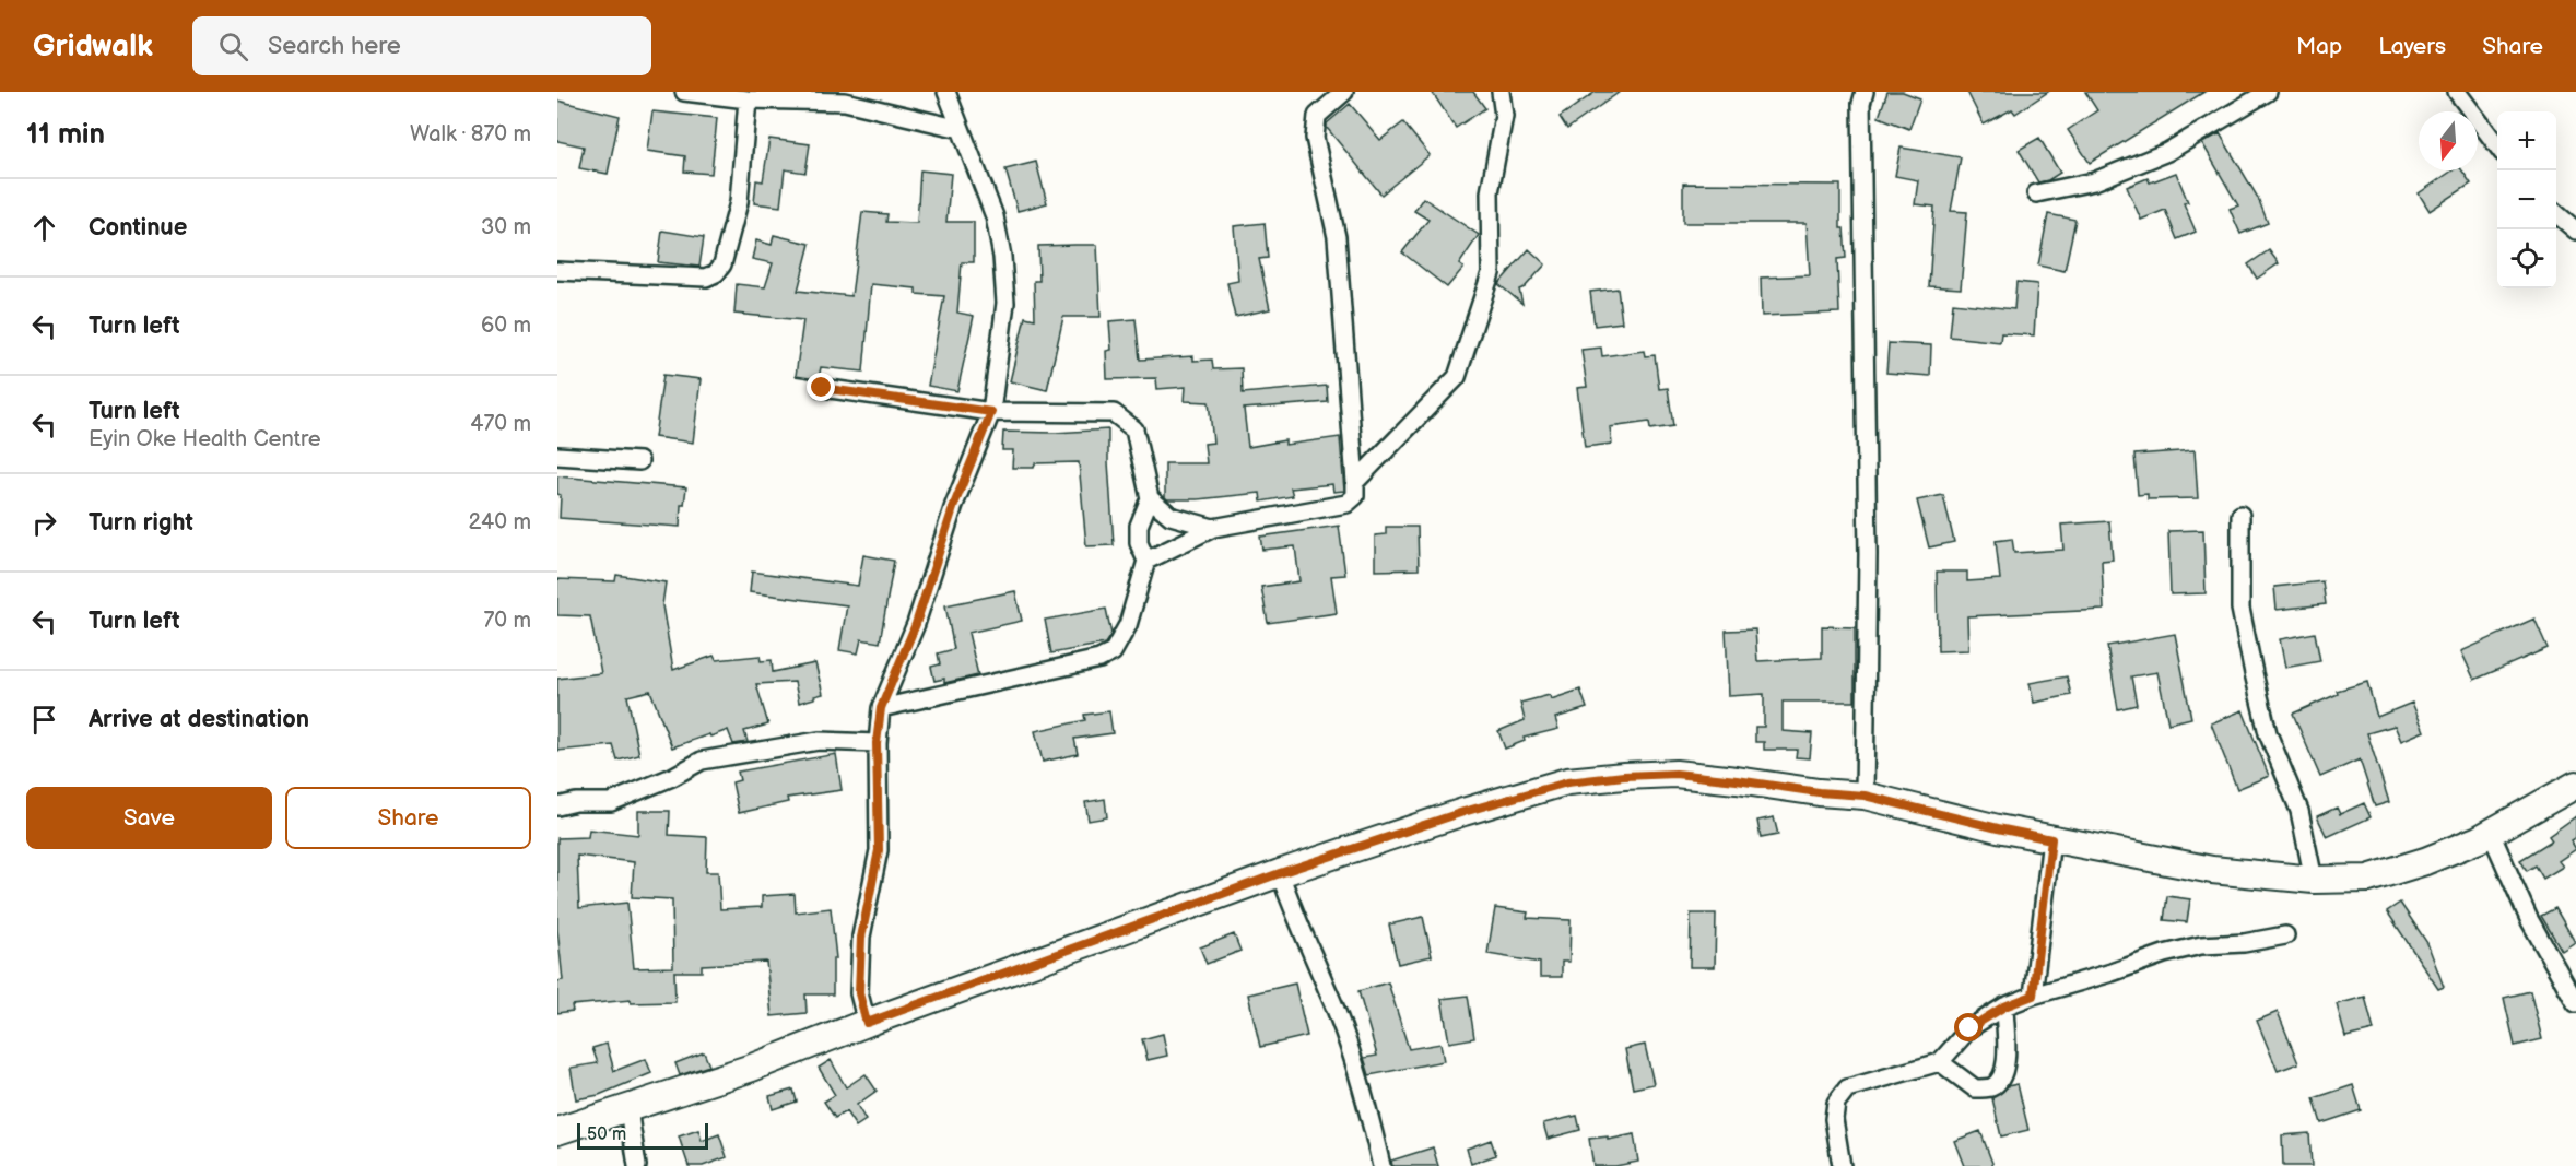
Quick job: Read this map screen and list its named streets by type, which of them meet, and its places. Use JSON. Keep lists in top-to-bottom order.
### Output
{
  "scale_bar": "50 m",
  "north": "bottom",
  "page": {
    "header": "Gridwalk",
    "search": "Search here",
    "nav": ["Map", "Layers", "Share"],
    "heading": ["11 min", "Walk · 870 m"],
    "map_buttons": ["+", "−"],
    "list": [
      ["Continue", "30 m"],
      ["Turn left", "60 m"],
      ["Turn left", "Eyin Oke Health Centre", "470 m"],
      ["Turn right", "240 m"],
      ["Turn left", "70 m"],
      "Arrive at destination"
    ],
    "buttons": ["Save", "Share"],
    "scale": "50 m"
  }
}
